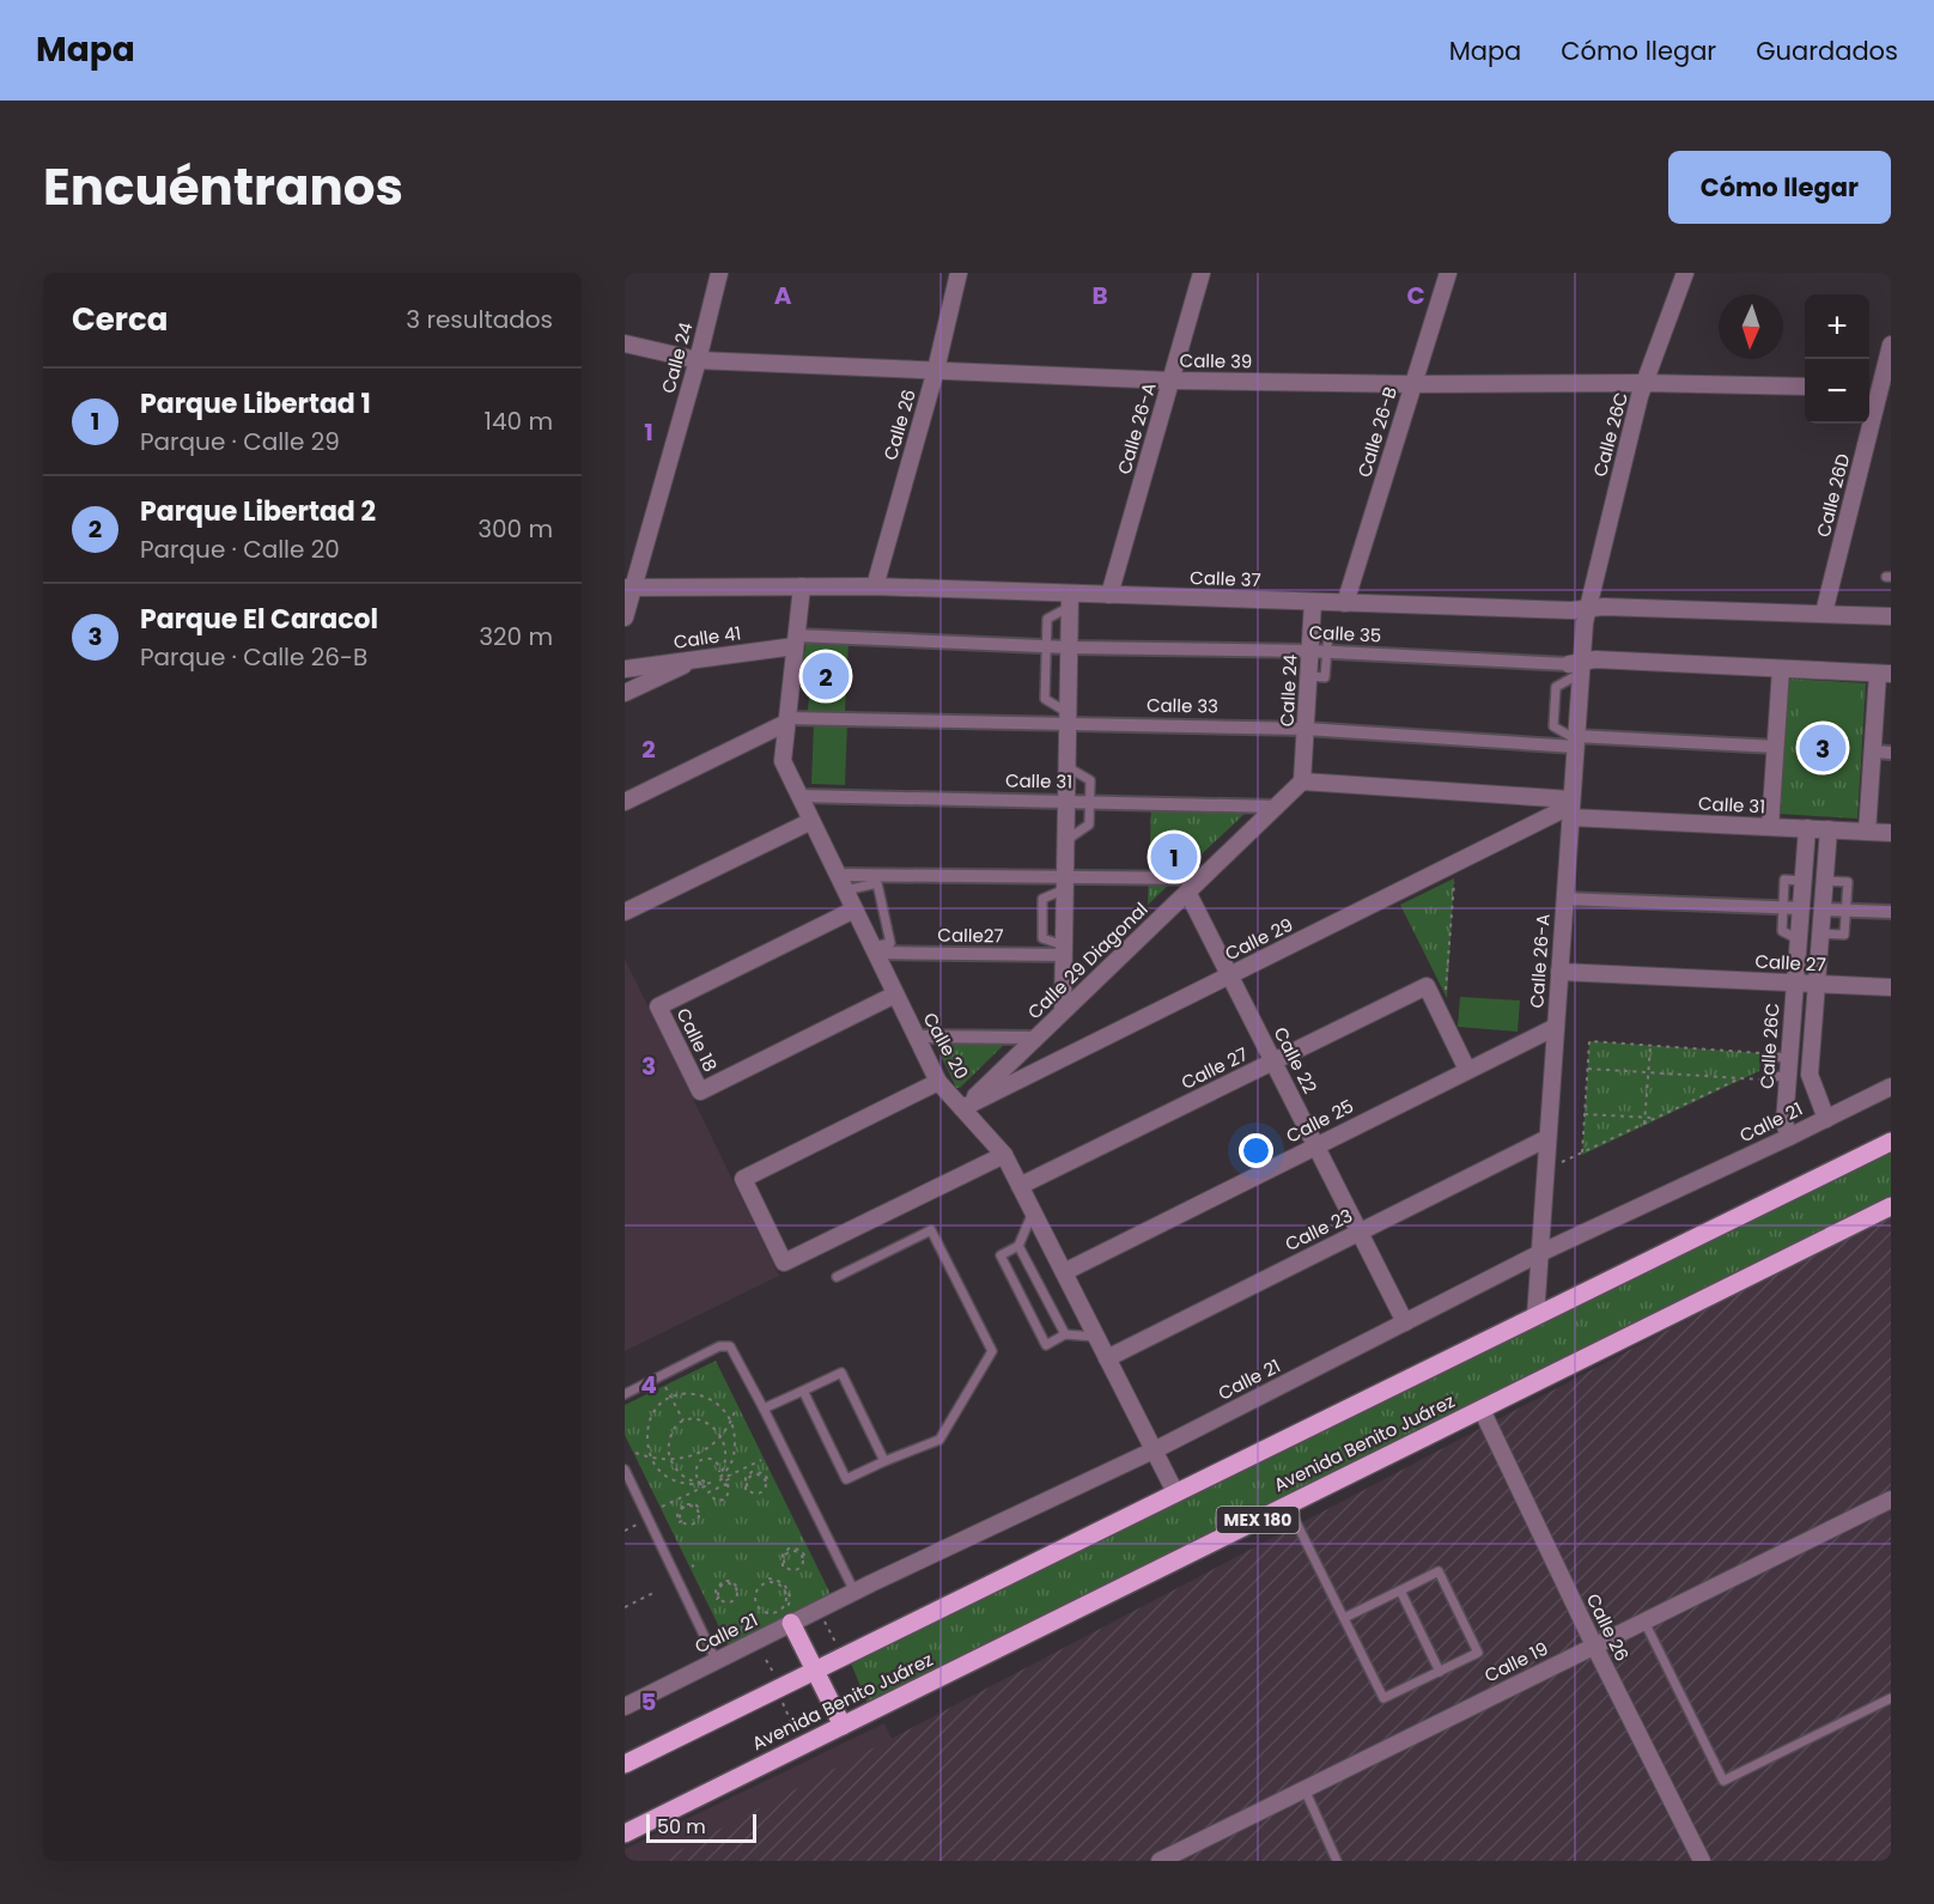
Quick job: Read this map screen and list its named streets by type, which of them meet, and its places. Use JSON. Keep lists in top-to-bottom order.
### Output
{
  "streets": {
    "main road": ["Avenida Benito Juárez", "MEX 180"],
    "street": [
      "Calle 24",
      "Calle 39",
      "Calle 26",
      "Calle 26-A",
      "Calle 26-B",
      "Calle 26C",
      "Calle 26D",
      "Calle 37",
      "Calle 35",
      "Calle 41",
      "Calle 33",
      "Calle 31",
      "Calle27",
      "Calle 29",
      "Calle 29 Diagonal",
      "Calle 27",
      "Calle 18",
      "Calle 20",
      "Calle 22",
      "Calle 25",
      "Calle 21",
      "Calle 23",
      "Calle 19"
    ]
  },
  "crossings": [
    ["Calle 24", "Calle 39"],
    ["Calle 24", "Calle 37"],
    ["Calle 24", "Calle 35"],
    ["Calle 24", "Calle 33"],
    ["Calle 24", "Calle 31"],
    ["Calle 24", "Calle 29 Diagonal"],
    ["Calle 39", "Calle 26"],
    ["Calle 39", "Calle 26-A"],
    ["Calle 39", "Calle 26-B"],
    ["Calle 39", "Calle 26C"],
    ["Calle 26", "Calle 37"],
    ["Calle 26", "Avenida Benito Juárez"],
    ["Calle 26", "Calle 19"],
    ["Calle 26-A", "Calle 26C"],
    ["Calle 26-A", "Calle 37"],
    ["Calle 26-A", "Calle 35"],
    ["Calle 26-A", "Calle 33"],
    ["Calle 26-A", "Calle 31"],
    ["Calle 26-A", "Calle 29"],
    ["Calle 26-A", "Calle 27"],
    ["Calle 26-A", "Calle 25"],
    ["Calle 26-A", "Calle 21"],
    ["Calle 26-A", "Calle 23"],
    ["Calle 26-B", "Calle 37"],
    ["Calle 26C", "Calle 37"],
    ["Calle 26C", "Calle 31"],
    ["Calle 26C", "Calle 27"],
    ["Calle 26C", "Calle 21"],
    ["Calle 26D", "Calle 37"],
    ["Calle 37", "Calle 20"],
    ["Calle 35", "Calle 41"],
    ["Calle 35", "Calle 20"],
    ["Calle 41", "Calle 20"],
    ["Calle 33", "Calle 20"],
    ["Calle 31", "Calle 29"],
    ["Calle 31", "Calle 29 Diagonal"],
    ["Calle 31", "Calle 20"],
    ["Calle27", "Calle 20"],
    ["Calle 29", "Calle 29 Diagonal"],
    ["Calle 29", "Calle 20"],
    ["Calle 29", "Calle 22"],
    ["Calle 29 Diagonal", "Calle 20"],
    ["Calle 29 Diagonal", "Calle 22"],
    ["Calle 27", "Calle 20"],
    ["Calle 27", "Calle 22"],
    ["Calle 27", "Calle 25"],
    ["Calle 18", "Calle 20"],
    ["Calle 20", "Calle 25"],
    ["Calle 20", "Calle 21"],
    ["Calle 20", "Calle 23"],
    ["Calle 22", "Calle 25"],
    ["Calle 22", "Calle 21"],
    ["Calle 22", "Calle 23"]
  ],
  "scale_bar": "50 m",
  "north": "bottom",
  "page": {
    "header": "Mapa",
    "nav": ["Mapa", "Cómo llegar", "Guardados"],
    "title": "Encuéntranos",
    "buttons": "Cómo llegar",
    "heading": ["Cerca", "3 resultados"],
    "map_buttons": ["+", "−"],
    "list": [
      {
        "mark": "1",
        "name": "Parque Libertad 1",
        "note": "Parque · Calle 29",
        "value": "140 m"
      },
      {
        "mark": "2",
        "name": "Parque Libertad 2",
        "note": "Parque · Calle 20",
        "value": "300 m"
      },
      {
        "mark": "3",
        "name": "Parque El Caracol",
        "note": "Parque · Calle 26-B",
        "value": "320 m"
      }
    ],
    "pins": ["2", "3", "1"],
    "scale": "50 m"
  },
  "grid": {
    "columns": ["A", "B", "C"],
    "rows": [
      "1",
      "2",
      "3",
      "4",
      "5"
    ]
  }
}
